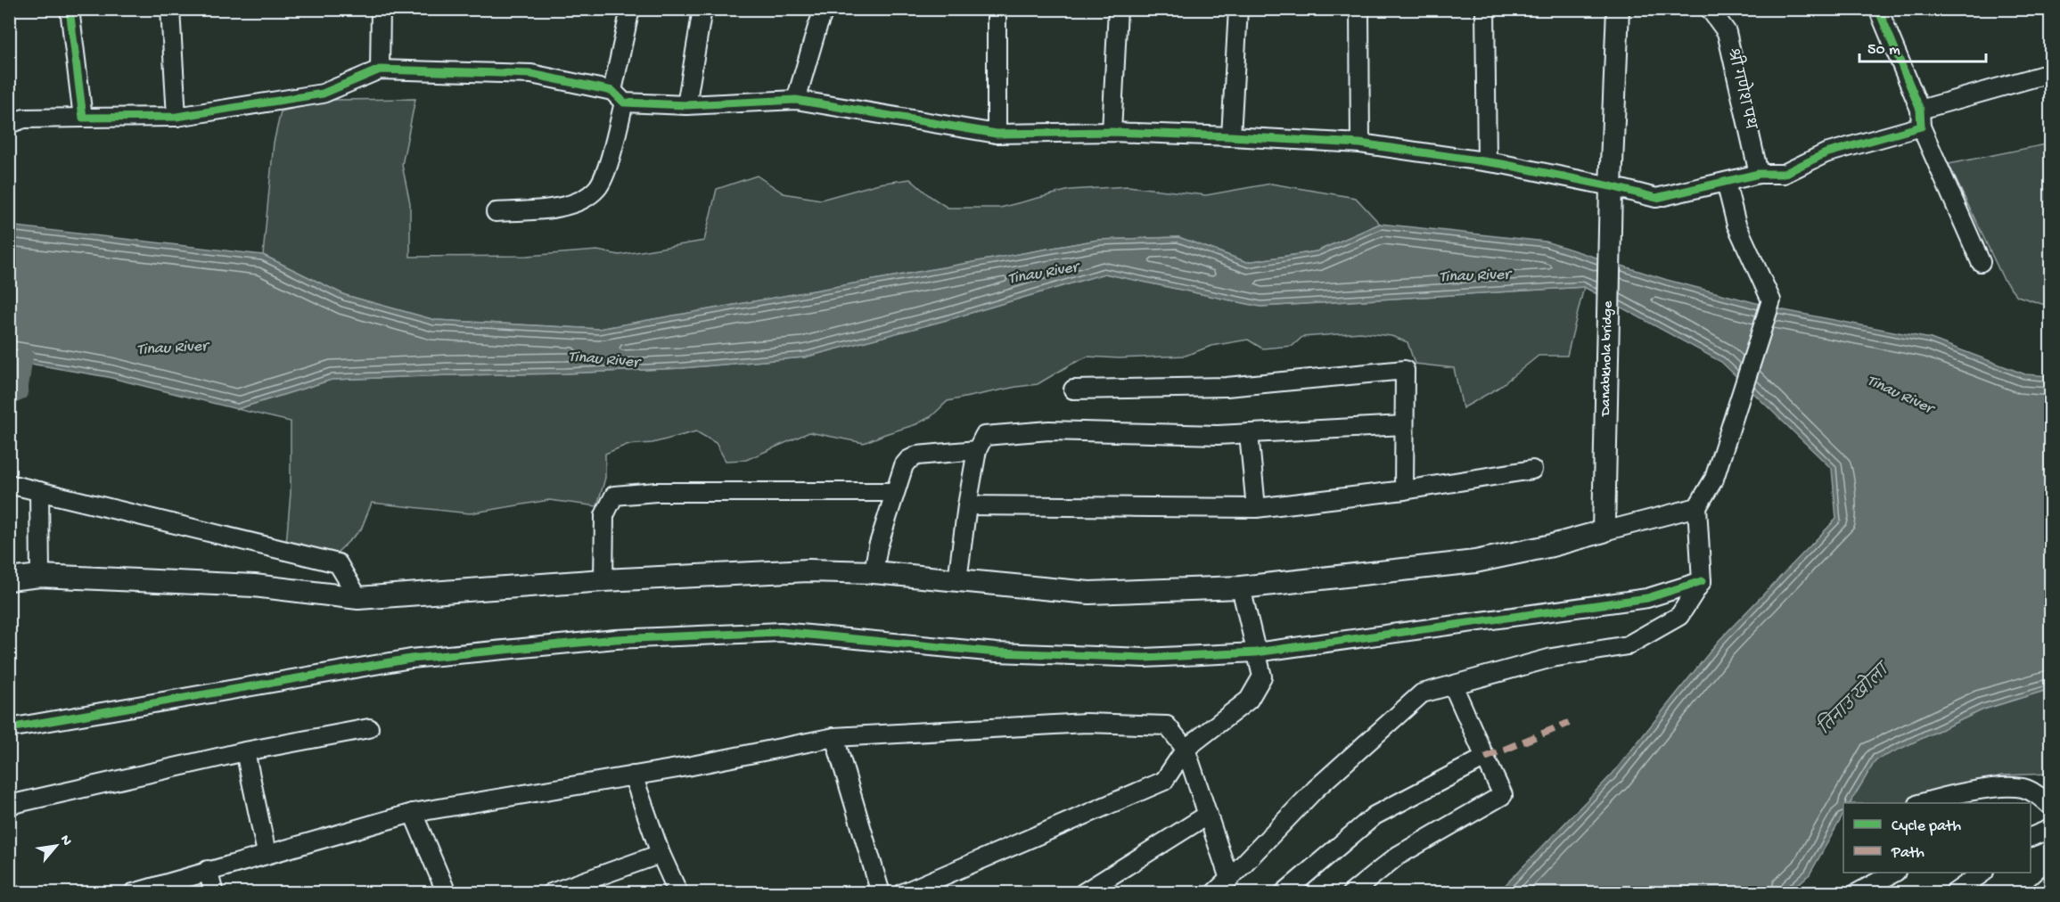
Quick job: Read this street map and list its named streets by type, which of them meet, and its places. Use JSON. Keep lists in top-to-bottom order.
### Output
{
  "streets": {
    "main road": ["Danabkhola bridge"],
    "street": ["श्री गणेश पथ"]
  },
  "water": ["Tinau River", "तिनाउ खोला"],
  "legend": ["Cycle path", "Path"],
  "scale_bar": "50 m",
  "north": "top right"
}
